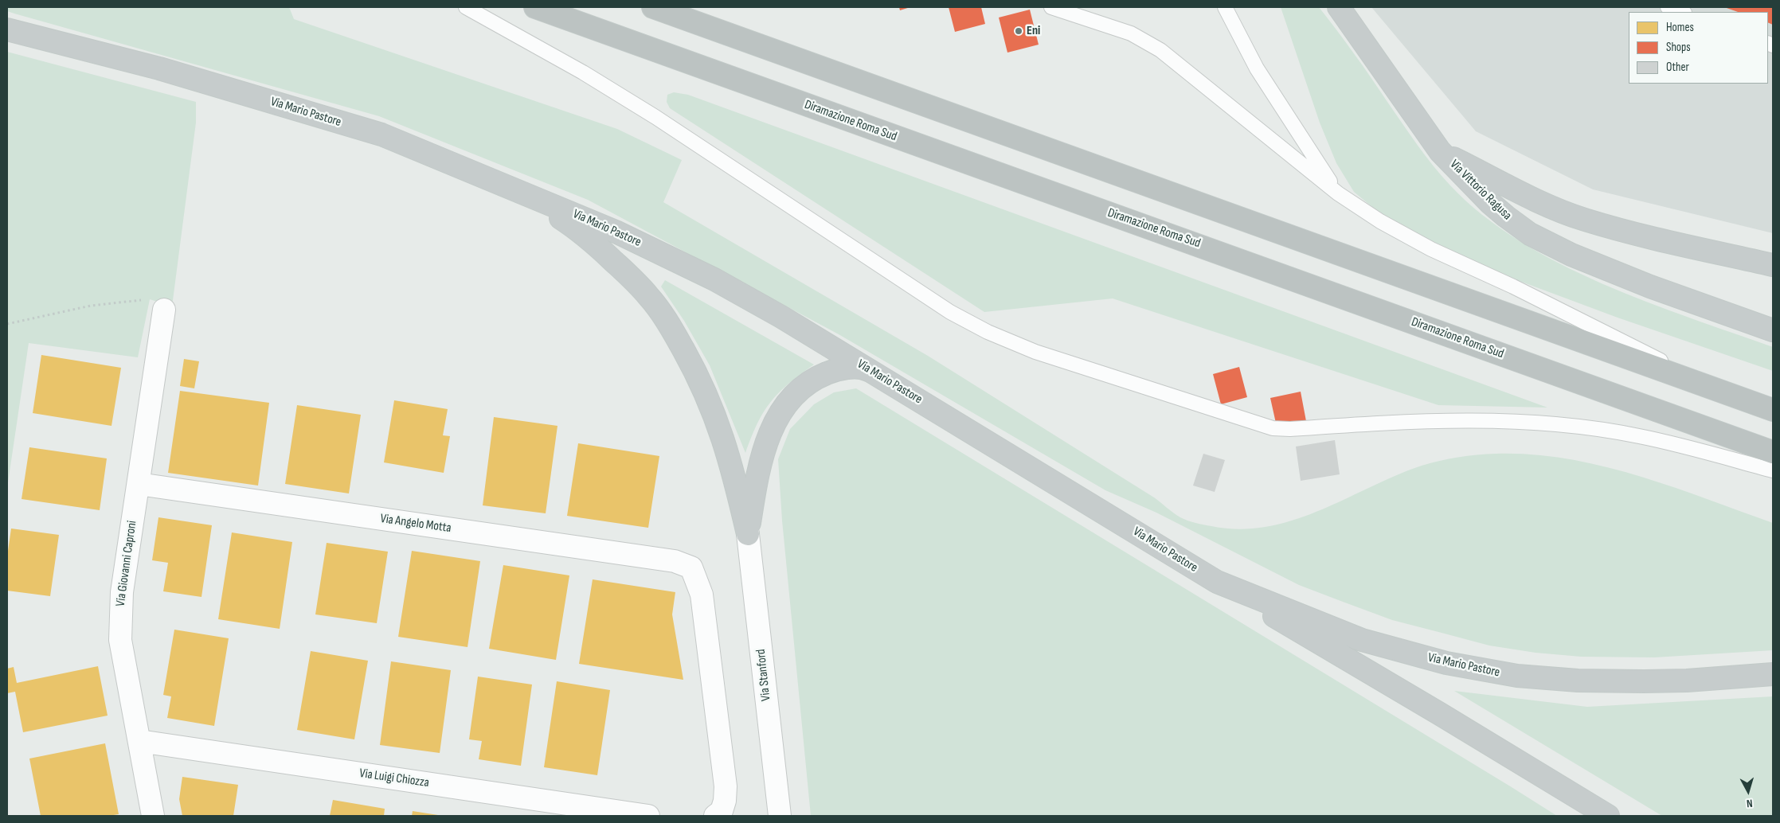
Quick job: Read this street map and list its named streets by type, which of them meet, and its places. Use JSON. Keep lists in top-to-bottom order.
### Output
{
  "streets": {
    "highway": ["Via Mario Pastore", "Diramazione Roma Sud", "Via Vittorio Ragusa"],
    "street": [
      "Via Angelo Motta",
      "Via Giovanni Caproni",
      "Via Stanford",
      "Via Luigi Chiozza"
    ]
  },
  "crossings": [
    ["Via Angelo Motta", "Via Giovanni Caproni"],
    ["Via Giovanni Caproni", "Via Luigi Chiozza"]
  ],
  "places": ["Eni"],
  "legend": ["Homes", "Shops", "Other"],
  "north": "bottom"
}
